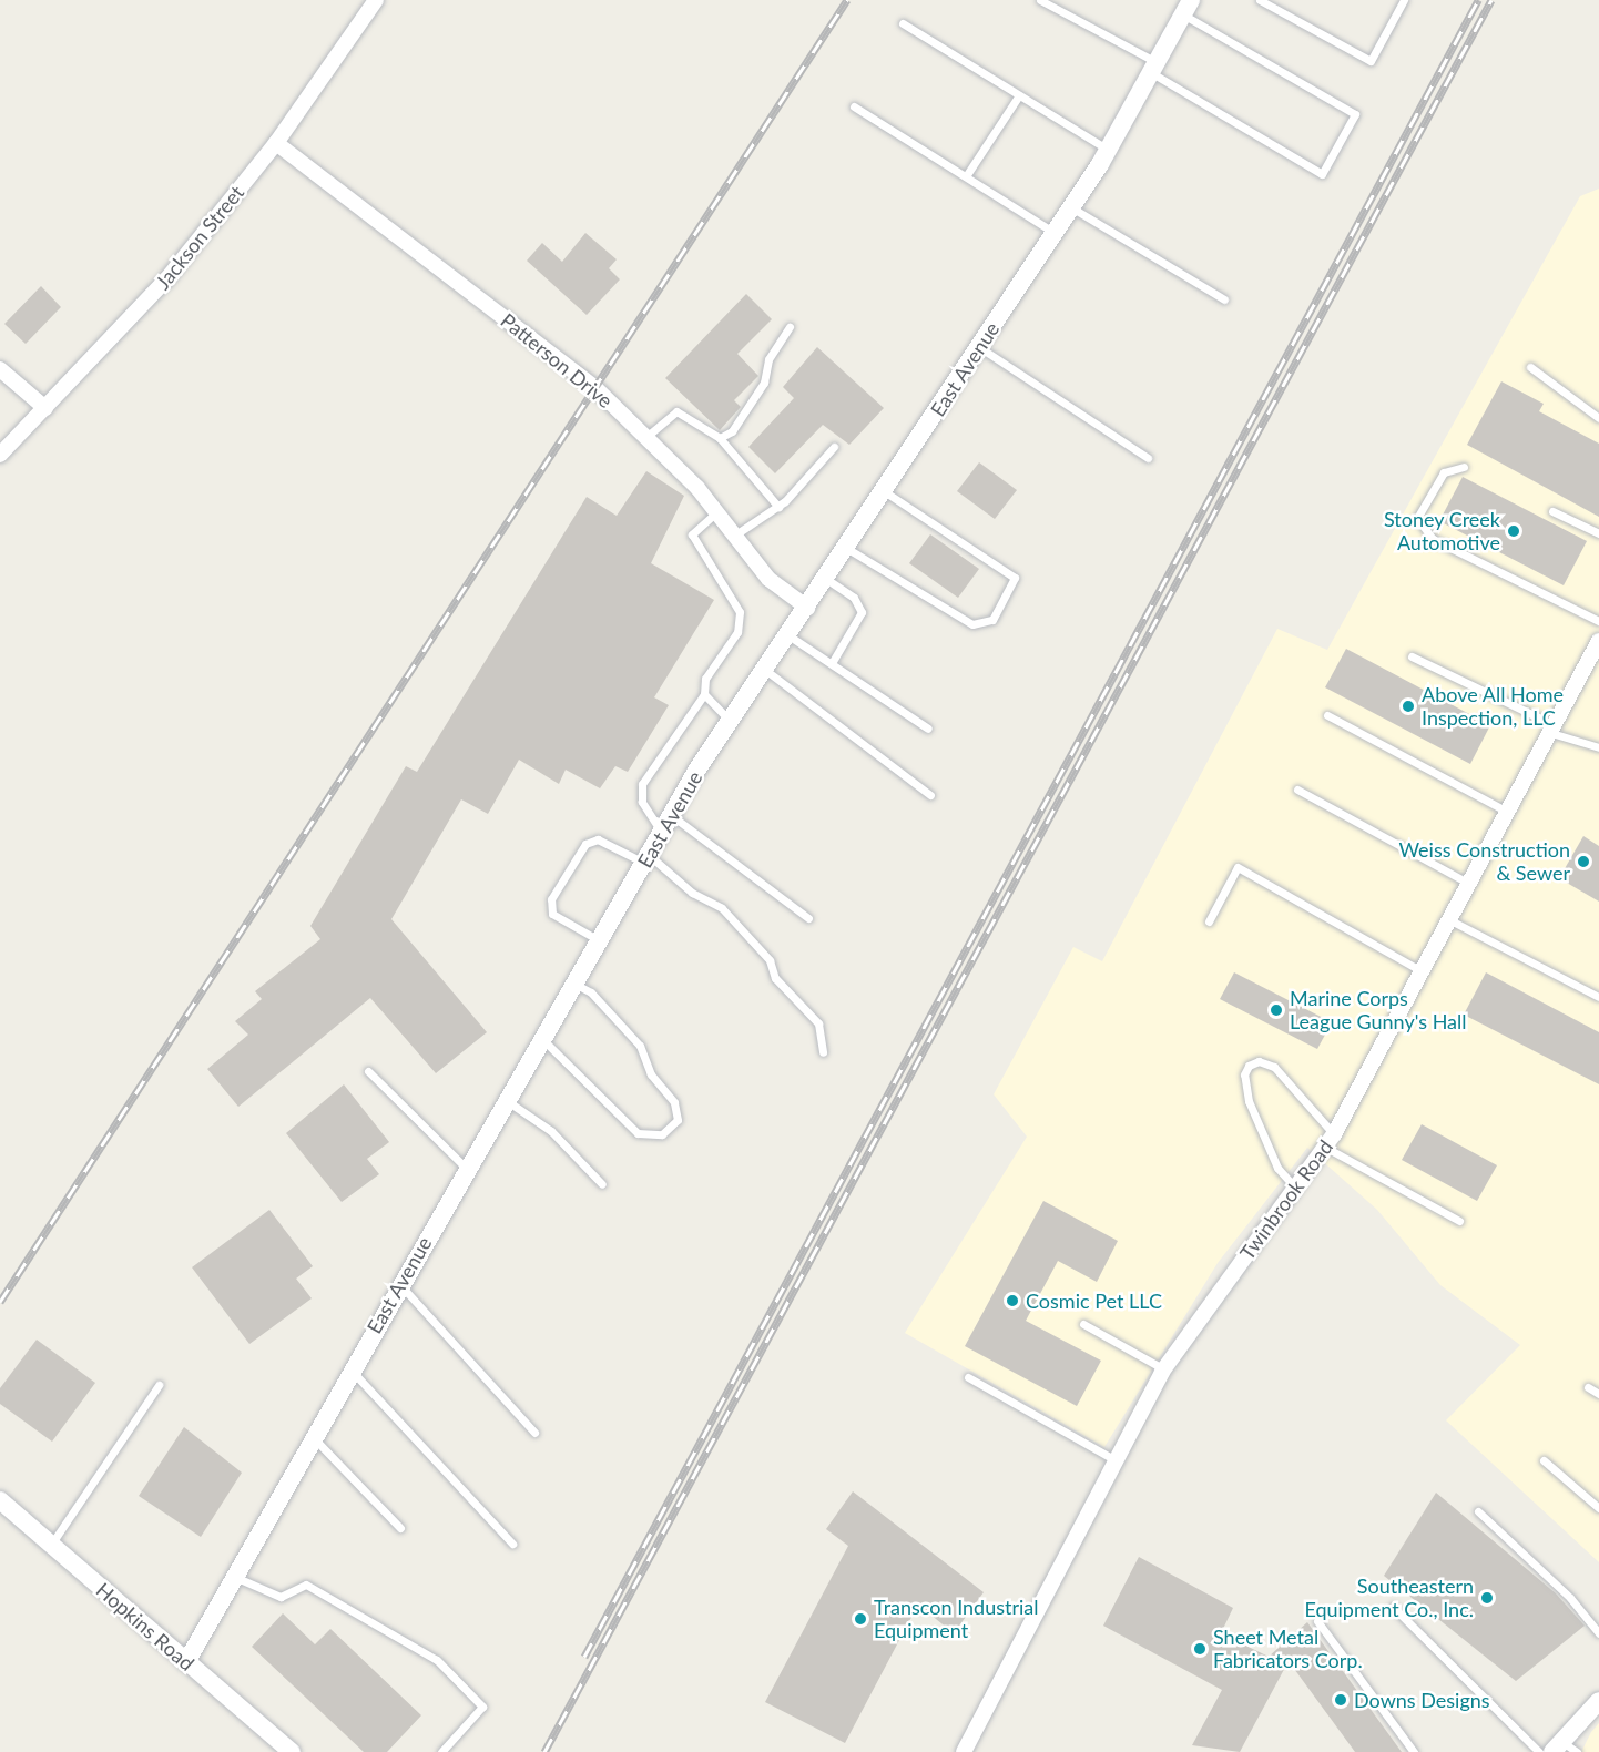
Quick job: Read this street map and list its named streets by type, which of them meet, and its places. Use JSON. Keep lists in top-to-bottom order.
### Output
{
  "streets": {
    "street": [
      "Jackson Street",
      "Patterson Drive",
      "East Avenue",
      "Twinbrook Road",
      "Hopkins Road"
    ]
  },
  "crossings": [
    ["Jackson Street", "Patterson Drive"],
    ["Patterson Drive", "East Avenue"],
    ["East Avenue", "Hopkins Road"]
  ],
  "places": [
    "Stoney Creek Automotive",
    "Above All Home Inspection, LLC",
    "Weiss Construction & Sewer",
    "Marine Corps League Gunny's Hall",
    "Cosmic Pet LLC",
    "Southeastern Equipment Co., Inc.",
    "Transcon Industrial Equipment",
    "Sheet Metal Fabricators Corp.",
    "Downs Designs"
  ]
}
